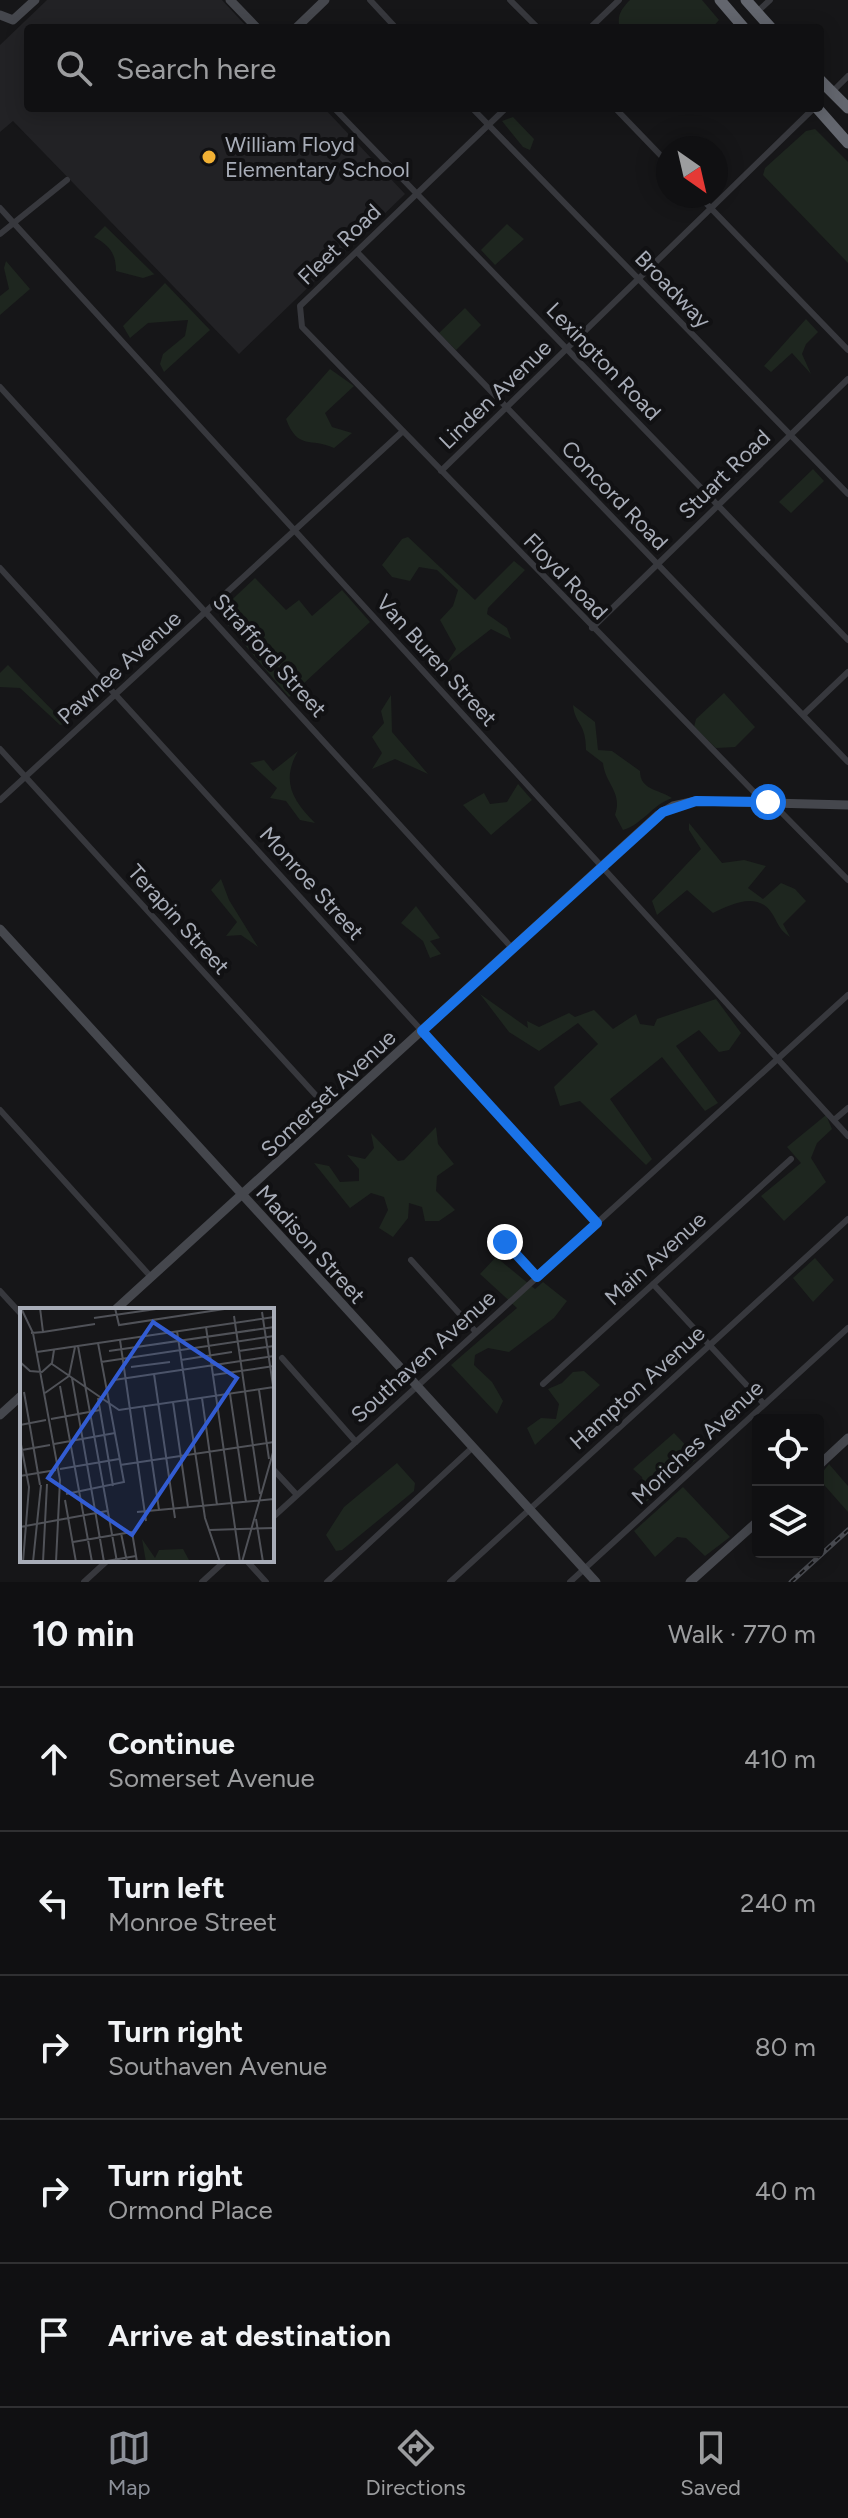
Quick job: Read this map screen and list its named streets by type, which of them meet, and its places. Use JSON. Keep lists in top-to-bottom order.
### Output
{
  "streets": {
    "street": [
      "Fleet Road",
      "Broadway",
      "Lexington Road",
      "Linden Avenue",
      "Stuart Road",
      "Concord Road",
      "Floyd Road",
      "Strafford Street",
      "Van Buren Street",
      "Pawnee Avenue",
      "Monroe Street",
      "Terapin Street",
      "Somerset Avenue",
      "Madison Street",
      "Main Avenue",
      "Southaven Avenue",
      "Hampton Avenue",
      "Moriches Avenue"
    ]
  },
  "crossings": [
    ["Fleet Road", "Broadway"],
    ["Fleet Road", "Lexington Road"],
    ["Fleet Road", "Concord Road"],
    ["Fleet Road", "Floyd Road"],
    ["Broadway", "Linden Avenue"],
    ["Broadway", "Stuart Road"],
    ["Lexington Road", "Linden Avenue"],
    ["Lexington Road", "Stuart Road"],
    ["Linden Avenue", "Concord Road"],
    ["Linden Avenue", "Floyd Road"],
    ["Stuart Road", "Concord Road"],
    ["Stuart Road", "Floyd Road"],
    ["Floyd Road", "Pawnee Avenue"],
    ["Floyd Road", "Somerset Avenue"],
    ["Strafford Street", "Pawnee Avenue"],
    ["Strafford Street", "Somerset Avenue"],
    ["Van Buren Street", "Pawnee Avenue"],
    ["Van Buren Street", "Somerset Avenue"],
    ["Van Buren Street", "Southaven Avenue"],
    ["Pawnee Avenue", "Monroe Street"],
    ["Pawnee Avenue", "Terapin Street"],
    ["Monroe Street", "Somerset Avenue"],
    ["Monroe Street", "Southaven Avenue"],
    ["Terapin Street", "Somerset Avenue"],
    ["Somerset Avenue", "Madison Street"],
    ["Madison Street", "Southaven Avenue"],
    ["Madison Street", "Hampton Avenue"],
    ["Madison Street", "Moriches Avenue"]
  ],
  "places": ["William Floyd Elementary School"],
  "north": "bottom right",
  "page": {
    "search": "Search here",
    "heading": ["10 min", "Walk · 770 m"],
    "list": [
      ["Continue", "Somerset Avenue", "410 m"],
      ["Turn left", "Monroe Street", "240 m"],
      ["Turn right", "Southaven Avenue", "80 m"],
      ["Turn right", "Ormond Place", "40 m"],
      "Arrive at destination"
    ],
    "nav": ["Map", "Directions", "Saved"]
  }
}
